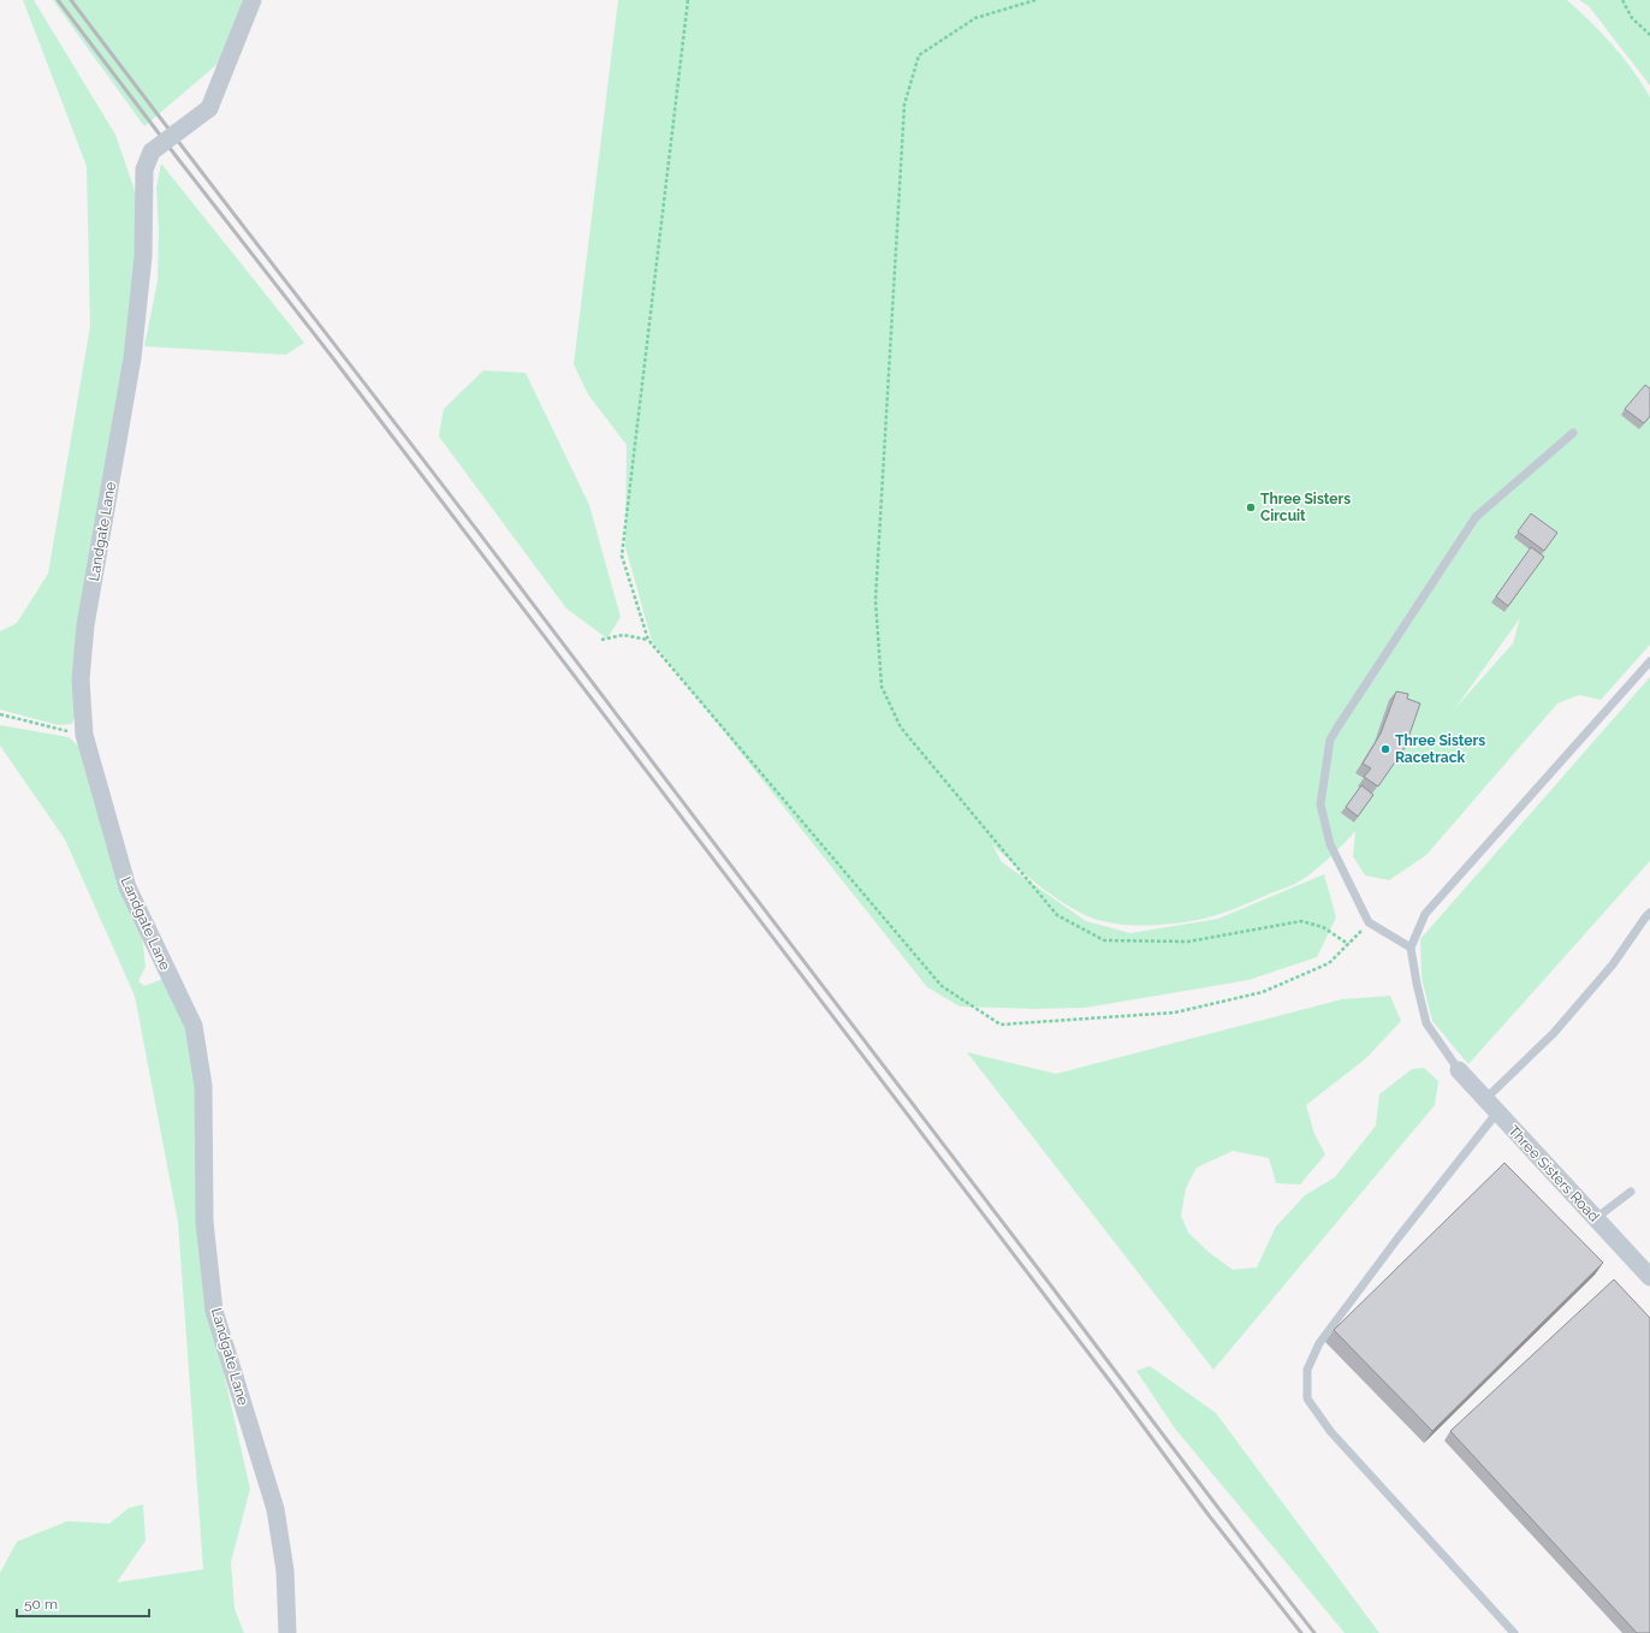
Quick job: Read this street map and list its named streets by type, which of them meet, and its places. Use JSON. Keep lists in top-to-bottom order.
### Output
{
  "streets": {
    "street": ["Landgate Lane", "Three Sisters Road"]
  },
  "places": ["Three Sisters Circuit", "Three Sisters Racetrack"],
  "scale_bar": "50 m"
}
